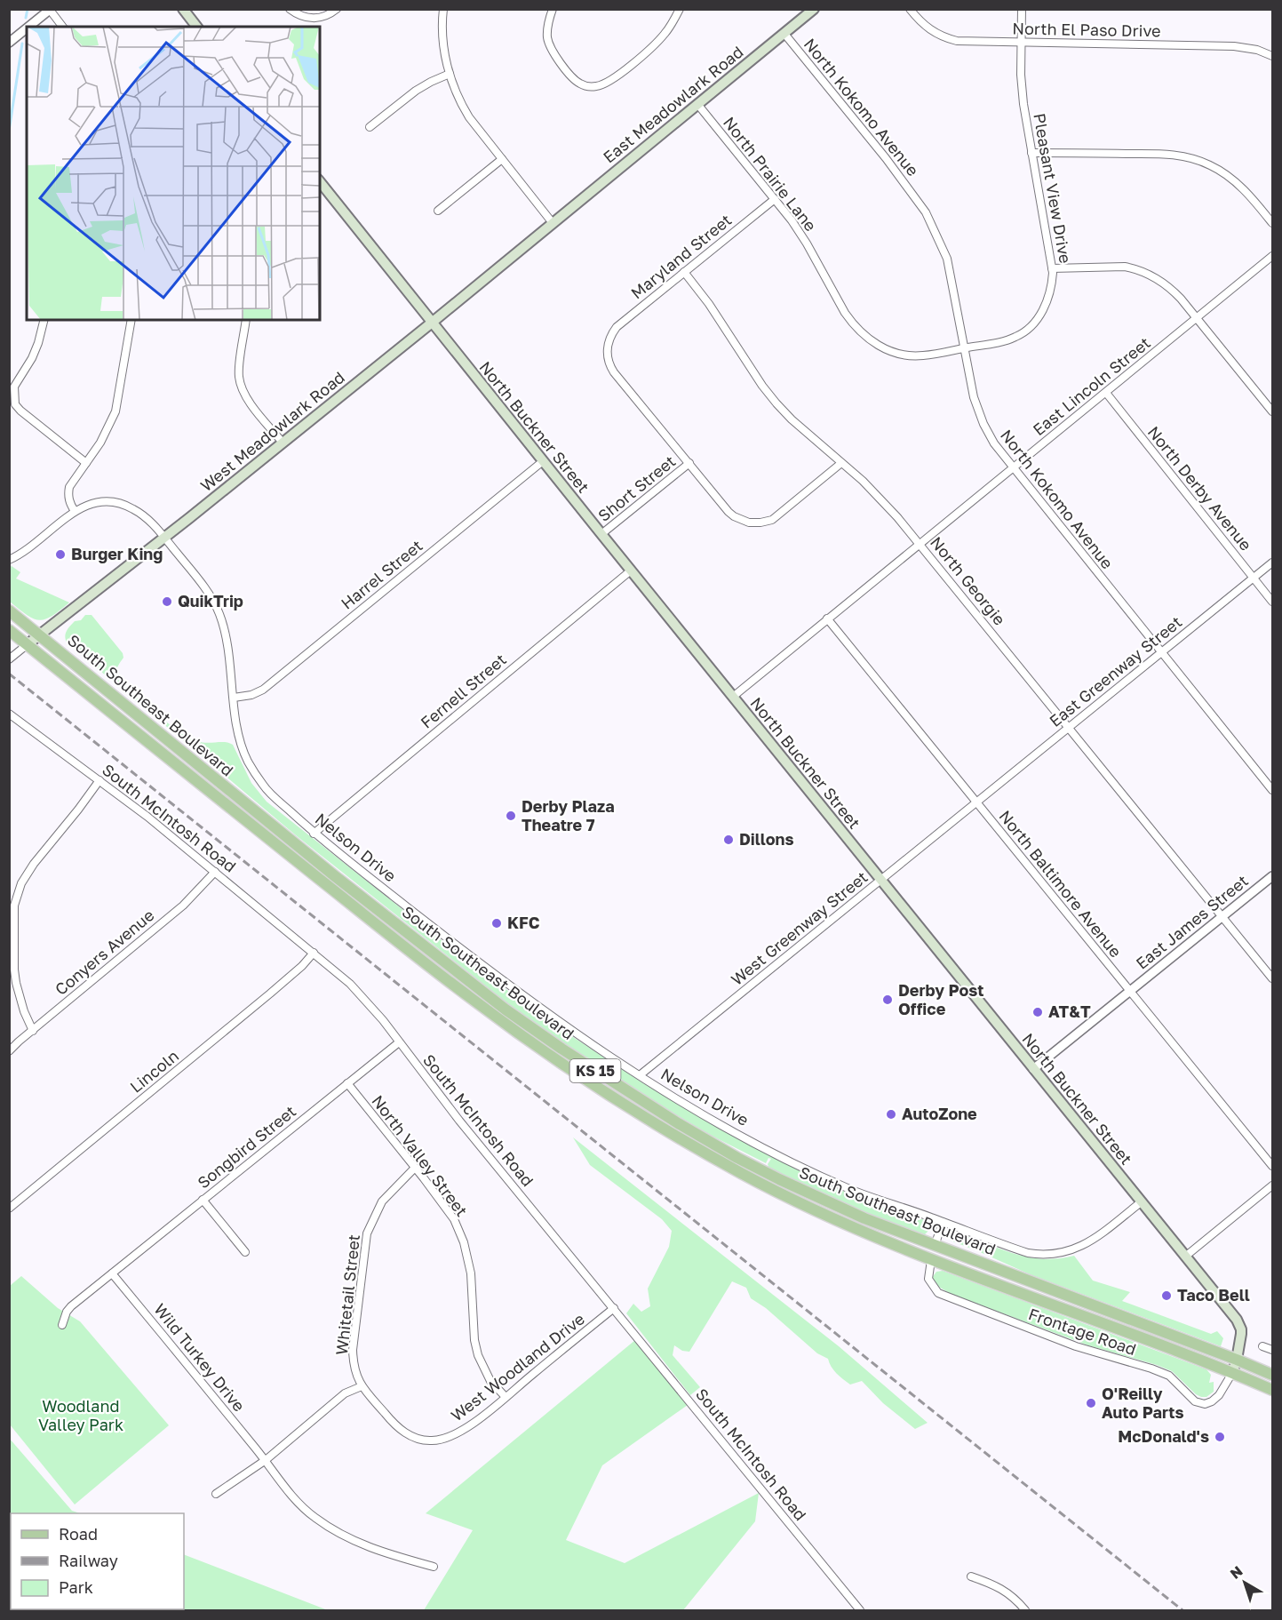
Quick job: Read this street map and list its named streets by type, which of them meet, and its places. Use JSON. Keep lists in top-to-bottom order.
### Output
{
  "streets": {
    "main road": [
      "East Meadowlark Road",
      "North Buckner Street",
      "West Meadowlark Road",
      "South Southeast Boulevard",
      "KS 15"
    ],
    "street": [
      "North El Paso Drive",
      "North Kokomo Avenue",
      "North Prairie Lane",
      "Pleasant View Drive",
      "Maryland Street",
      "East Lincoln Street",
      "Short Street",
      "North Derby Avenue",
      "Harrel Street",
      "North Georgie",
      "East Greenway Street",
      "Fernell Street",
      "South McIntosh Road",
      "Nelson Drive",
      "North Baltimore Avenue",
      "East James Street",
      "West Greenway Street",
      "Conyers Avenue",
      "Lincoln",
      "Songbird Street",
      "North Valley Street",
      "Whitetail Street",
      "Frontage Road",
      "Wild Turkey Drive",
      "West Woodland Drive"
    ]
  },
  "crossings": [
    ["North El Paso Drive", "Pleasant View Drive"],
    ["East Meadowlark Road", "North Kokomo Avenue"],
    ["East Meadowlark Road", "North Prairie Lane"],
    ["East Meadowlark Road", "West Meadowlark Road"],
    ["North Kokomo Avenue", "North Prairie Lane"],
    ["North Kokomo Avenue", "Pleasant View Drive"],
    ["North Kokomo Avenue", "East Lincoln Street"],
    ["North Kokomo Avenue", "East Greenway Street"],
    ["North Prairie Lane", "Pleasant View Drive"],
    ["North Prairie Lane", "Maryland Street"],
    ["Maryland Street", "Short Street"],
    ["Maryland Street", "North Georgie"],
    ["East Lincoln Street", "North Buckner Street"],
    ["East Lincoln Street", "North Derby Avenue"],
    ["East Lincoln Street", "North Georgie"],
    ["East Lincoln Street", "North Baltimore Avenue"],
    ["North Buckner Street", "West Meadowlark Road"],
    ["North Buckner Street", "Short Street"],
    ["North Buckner Street", "Harrel Street"],
    ["North Buckner Street", "Fernell Street"],
    ["North Buckner Street", "South Southeast Boulevard"],
    ["North Buckner Street", "Nelson Drive"],
    ["North Buckner Street", "East James Street"],
    ["North Buckner Street", "West Greenway Street"],
    ["North Buckner Street", "Frontage Road"],
    ["West Meadowlark Road", "South Southeast Boulevard"],
    ["West Meadowlark Road", "Nelson Drive"],
    ["North Derby Avenue", "East Greenway Street"],
    ["Harrel Street", "Nelson Drive"],
    ["North Georgie", "East Greenway Street"],
    ["North Georgie", "East James Street"],
    ["East Greenway Street", "North Baltimore Avenue"],
    ["East Greenway Street", "West Greenway Street"],
    ["Fernell Street", "Nelson Drive"],
    ["South Southeast Boulevard", "Frontage Road"],
    ["South McIntosh Road", "Conyers Avenue"],
    ["South McIntosh Road", "Lincoln"],
    ["South McIntosh Road", "Songbird Street"],
    ["South McIntosh Road", "West Woodland Drive"],
    ["Nelson Drive", "West Greenway Street"],
    ["North Baltimore Avenue", "East James Street"],
    ["North Baltimore Avenue", "West Greenway Street"],
    ["Songbird Street", "North Valley Street"],
    ["Songbird Street", "Wild Turkey Drive"],
    ["North Valley Street", "Whitetail Street"],
    ["North Valley Street", "West Woodland Drive"],
    ["Whitetail Street", "West Woodland Drive"]
  ],
  "parks": ["Woodland Valley Park"],
  "places": [
    "Burger King",
    "QuikTrip",
    "Derby Plaza Theatre 7",
    "Dillons",
    "KFC",
    "Derby Post Office",
    "AT&T",
    "AutoZone",
    "Taco Bell",
    "O'Reilly Auto Parts",
    "McDonald's"
  ],
  "legend": ["Road", "Railway", "Park"],
  "north": "top left"
}
